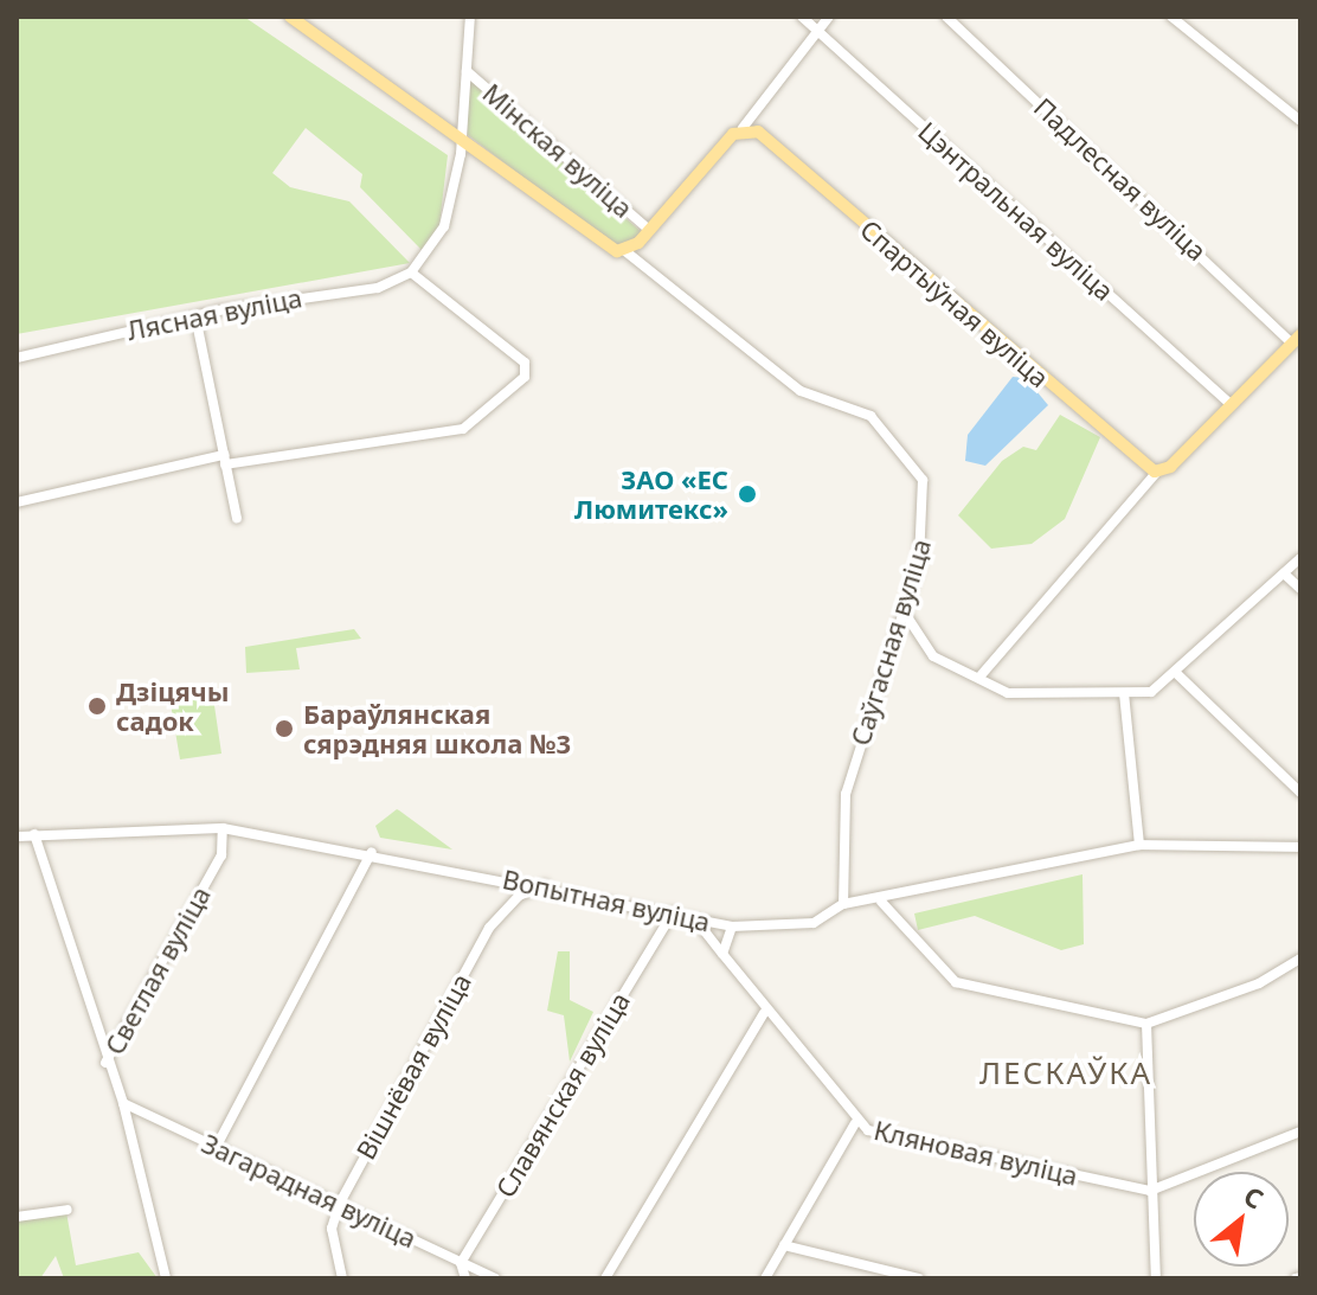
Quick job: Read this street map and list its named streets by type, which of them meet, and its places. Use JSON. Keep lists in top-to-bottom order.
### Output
{
  "streets": {
    "main road": ["Мінская вуліца", "Спартыўная вуліца"],
    "street": [
      "Падлесная вуліца",
      "Цэнтральная вуліца",
      "Лясная вуліца",
      "Саўгасная вуліца",
      "Вопытная вуліца",
      "Светлая вуліца",
      "Вішнёвая вуліца",
      "Славянская вуліца",
      "Кляновая вуліца",
      "Загарадная вуліца"
    ]
  },
  "crossings": [
    ["Мінская вуліца", "Саўгасная вуліца"],
    ["Саўгасная вуліца", "Вопытная вуліца"],
    ["Вопытная вуліца", "Светлая вуліца"],
    ["Вопытная вуліца", "Вішнёвая вуліца"],
    ["Вопытная вуліца", "Славянская вуліца"],
    ["Вопытная вуліца", "Кляновая вуліца"],
    ["Светлая вуліца", "Загарадная вуліца"],
    ["Вішнёвая вуліца", "Загарадная вуліца"],
    ["Славянская вуліца", "Загарадная вуліца"]
  ],
  "districts": ["ЛЕСКАЎКА"],
  "places": ["ЗАО «ЕС Люмитекс»", "Дзіцячы садок", "Бараўлянская сярэдняя школа №3"],
  "north": "top right"
}
